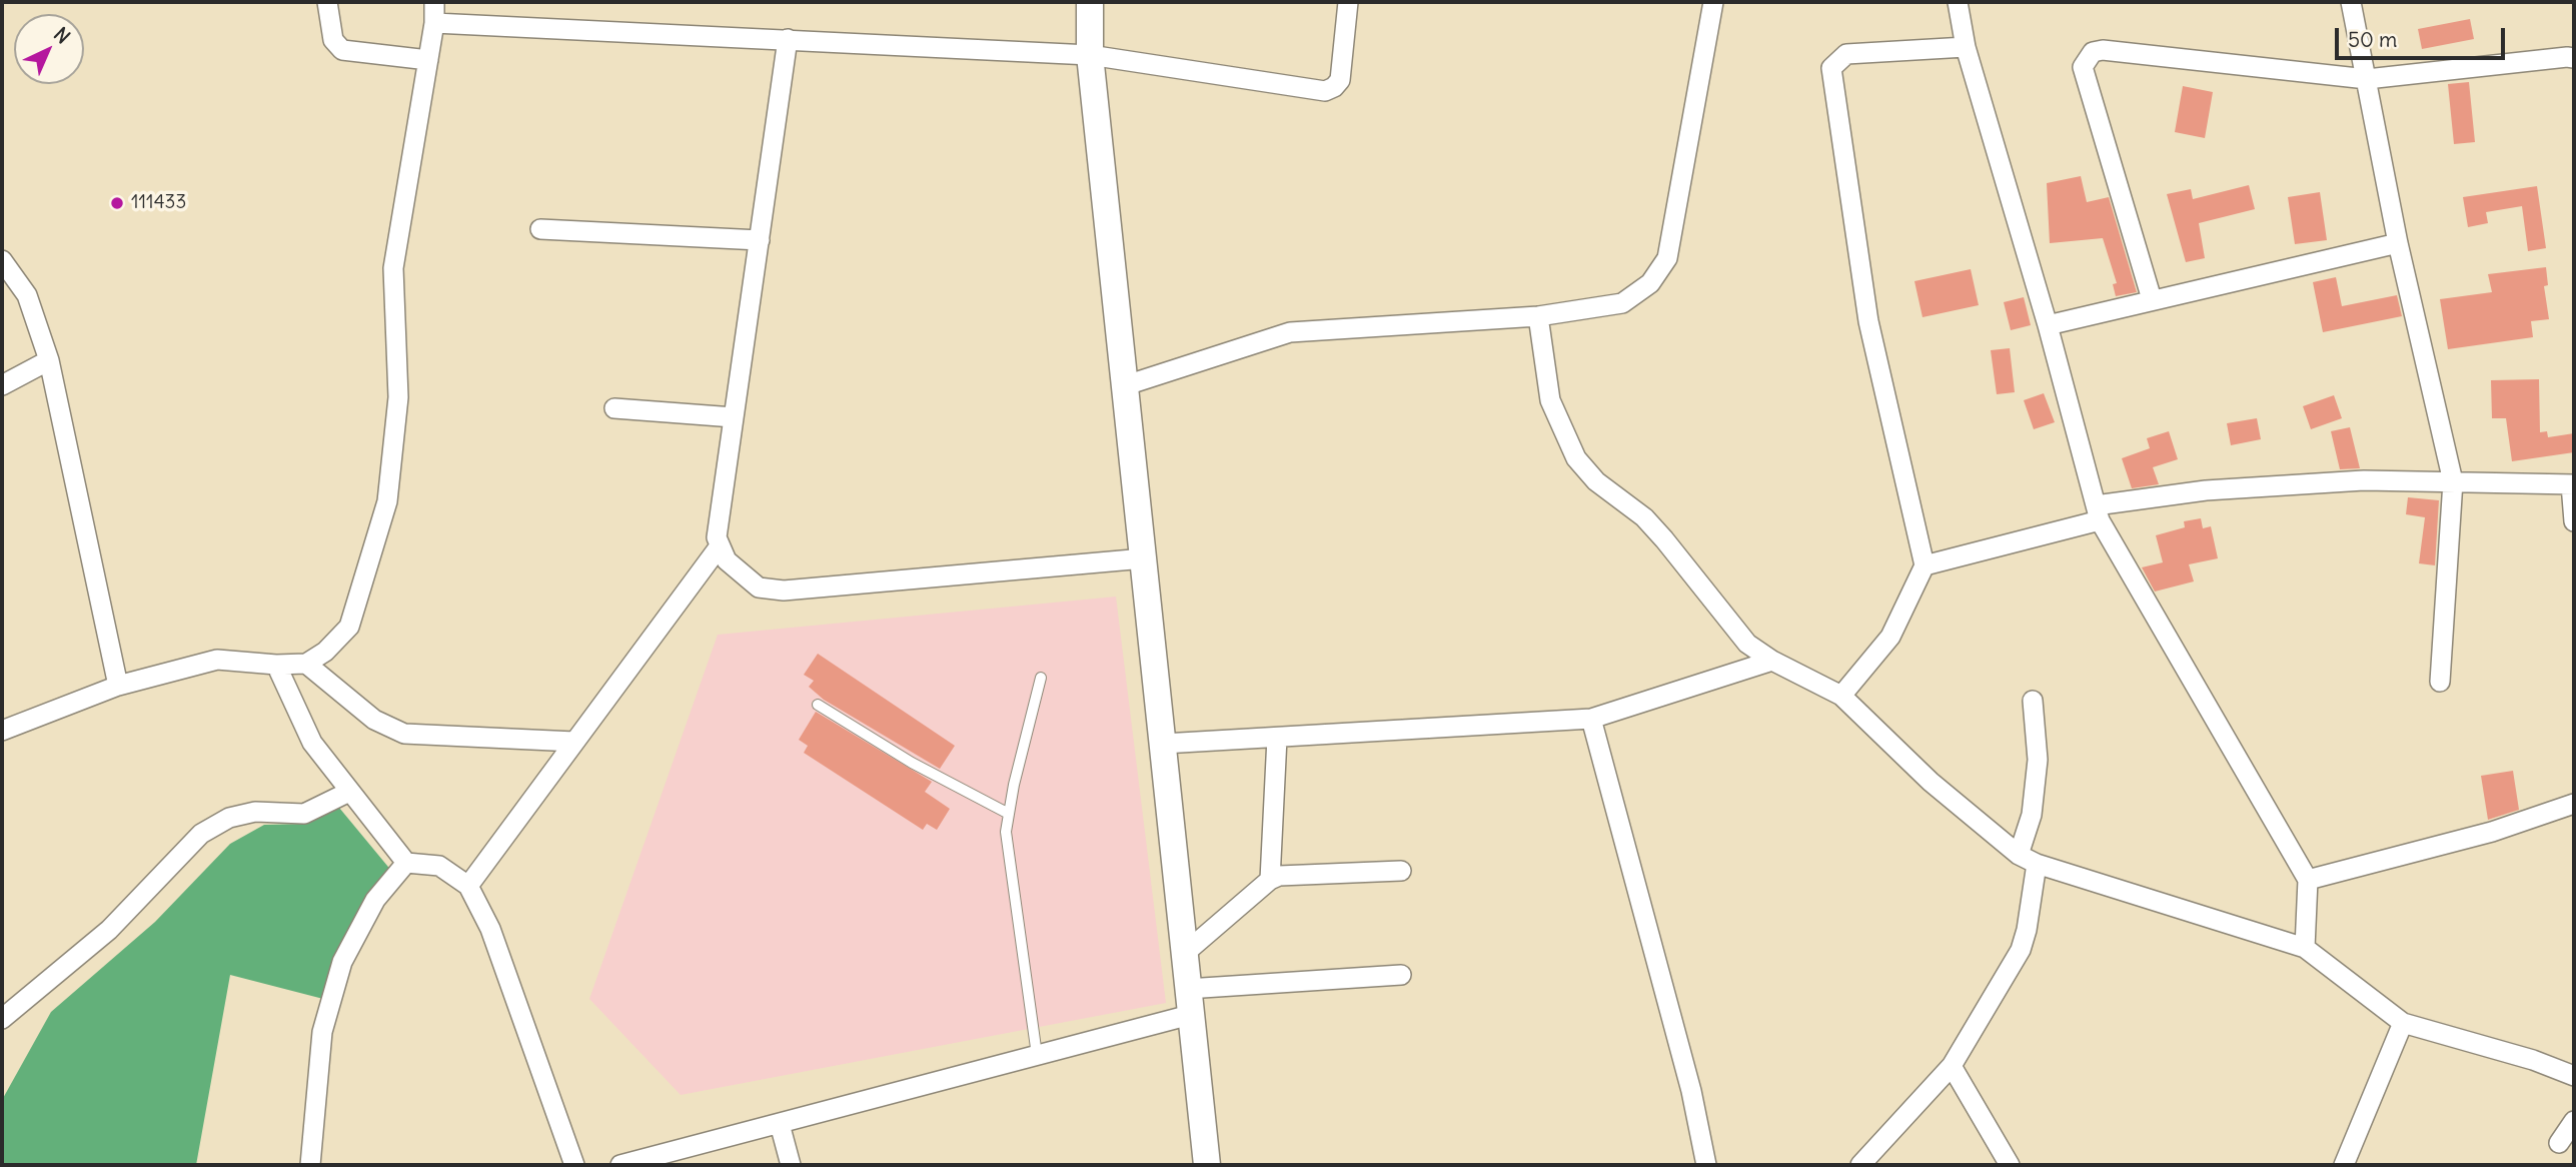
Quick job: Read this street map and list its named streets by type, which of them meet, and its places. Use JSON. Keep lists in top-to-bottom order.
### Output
{
  "places": ["111433"],
  "scale_bar": "50 m",
  "north": "top right"
}
